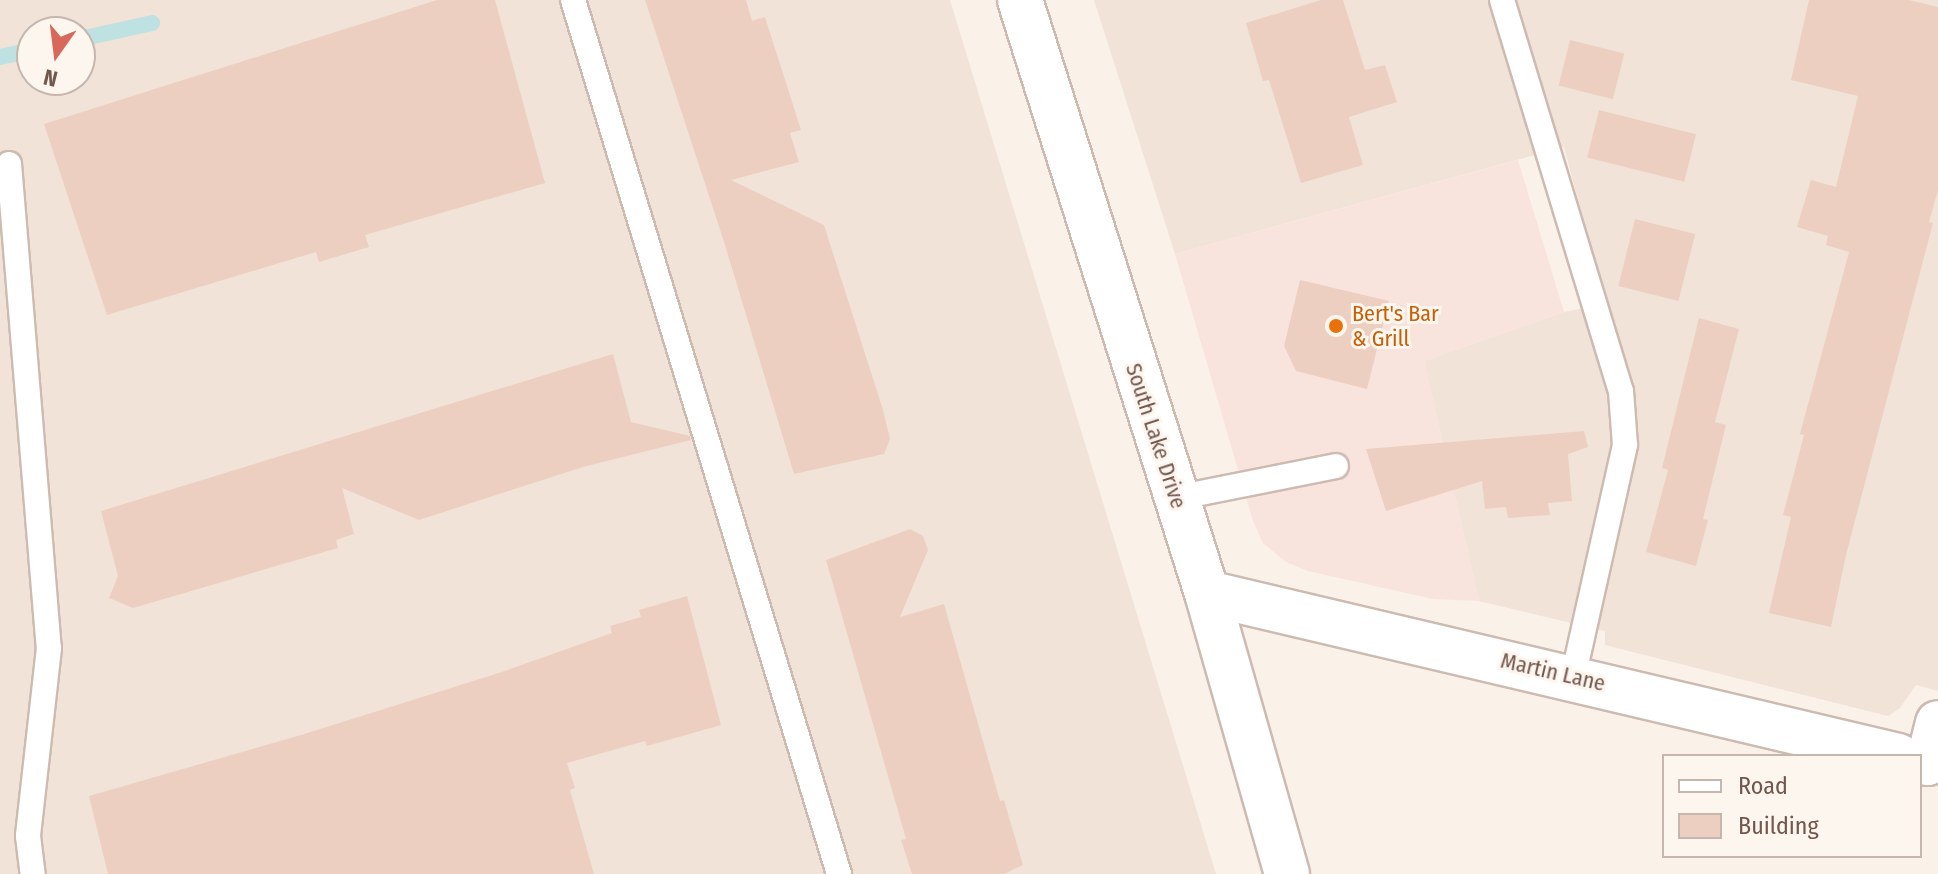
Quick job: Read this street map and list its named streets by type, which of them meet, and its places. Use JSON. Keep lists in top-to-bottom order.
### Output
{
  "streets": {
    "main road": ["South Lake Drive", "Martin Lane"]
  },
  "crossings": [
    ["South Lake Drive", "Martin Lane"]
  ],
  "places": ["Bert's Bar & Grill"],
  "legend": ["Road", "Building"],
  "north": "bottom"
}
